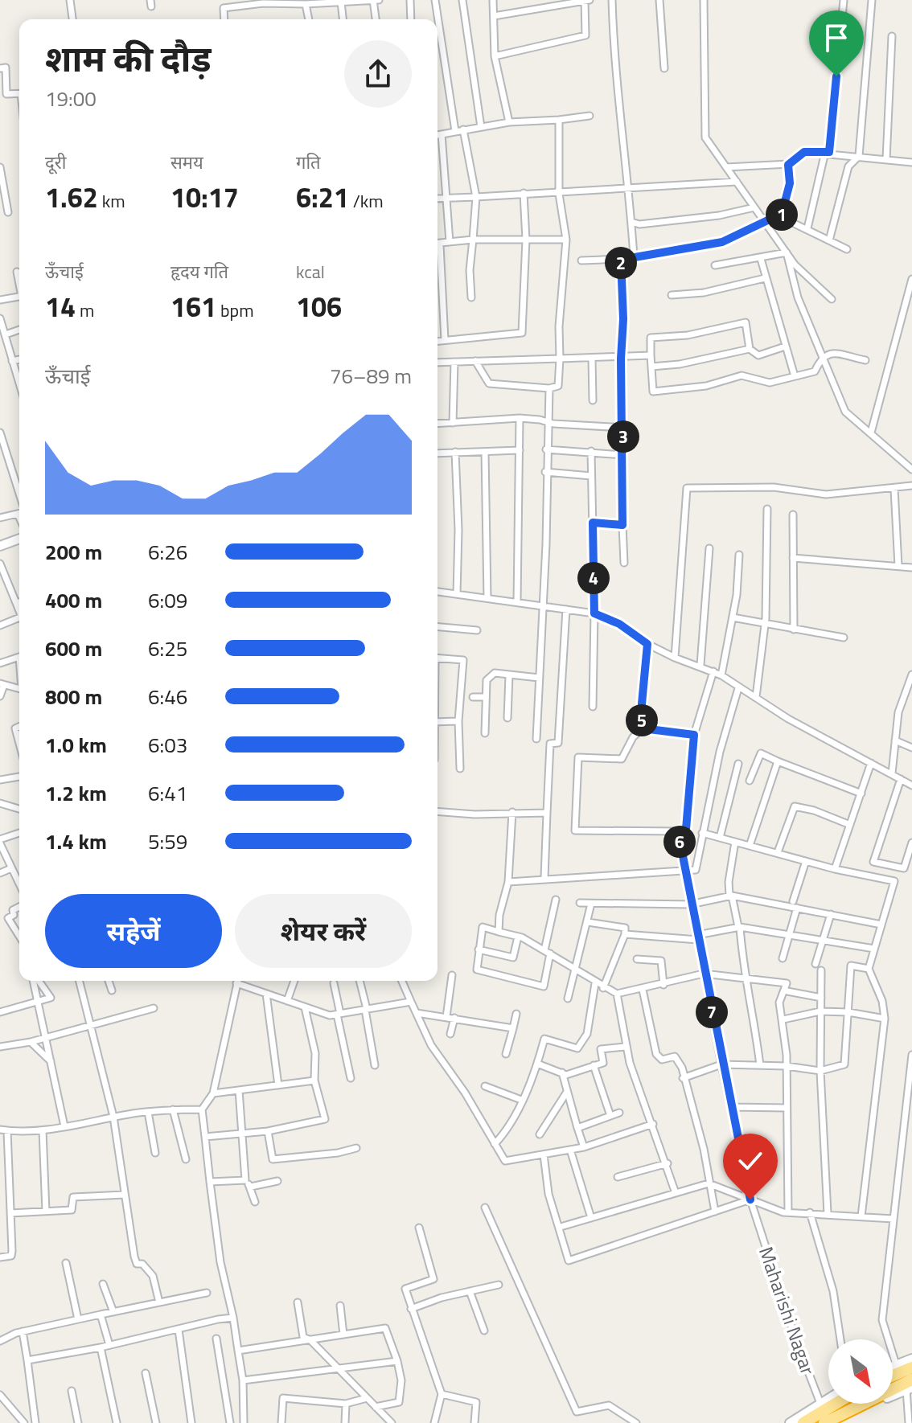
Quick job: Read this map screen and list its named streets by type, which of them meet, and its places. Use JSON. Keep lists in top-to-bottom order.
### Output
{
  "streets": {
    "street": ["Maharishi Nagar"]
  },
  "north": "bottom right",
  "page": {
    "heading": ["शाम की दौड़", "19:00"],
    "stats": [
      ["दूरी", "1.62 km"],
      ["समय", "10:17"],
      ["गति", "6:21 /km"],
      ["ऊँचाई", "14 m"],
      ["हृदय गति", "161 bpm"],
      ["kcal", "106"]
    ],
    "pins": [
      "1",
      "2",
      "3",
      "4",
      "5",
      "6",
      "7"
    ],
    "chart": ["ऊँचाई", "76–89 m"],
    "list": [
      {
        "name": "200 m",
        "note": "6:26"
      },
      {
        "name": "400 m",
        "note": "6:09"
      },
      {
        "name": "600 m",
        "note": "6:25"
      },
      {
        "name": "800 m",
        "note": "6:46"
      },
      {
        "name": "1.0 km",
        "note": "6:03"
      },
      {
        "name": "1.2 km",
        "note": "6:41"
      },
      {
        "name": "1.4 km",
        "note": "5:59"
      }
    ],
    "buttons": ["सहेजें", "शेयर करें"]
  }
}
